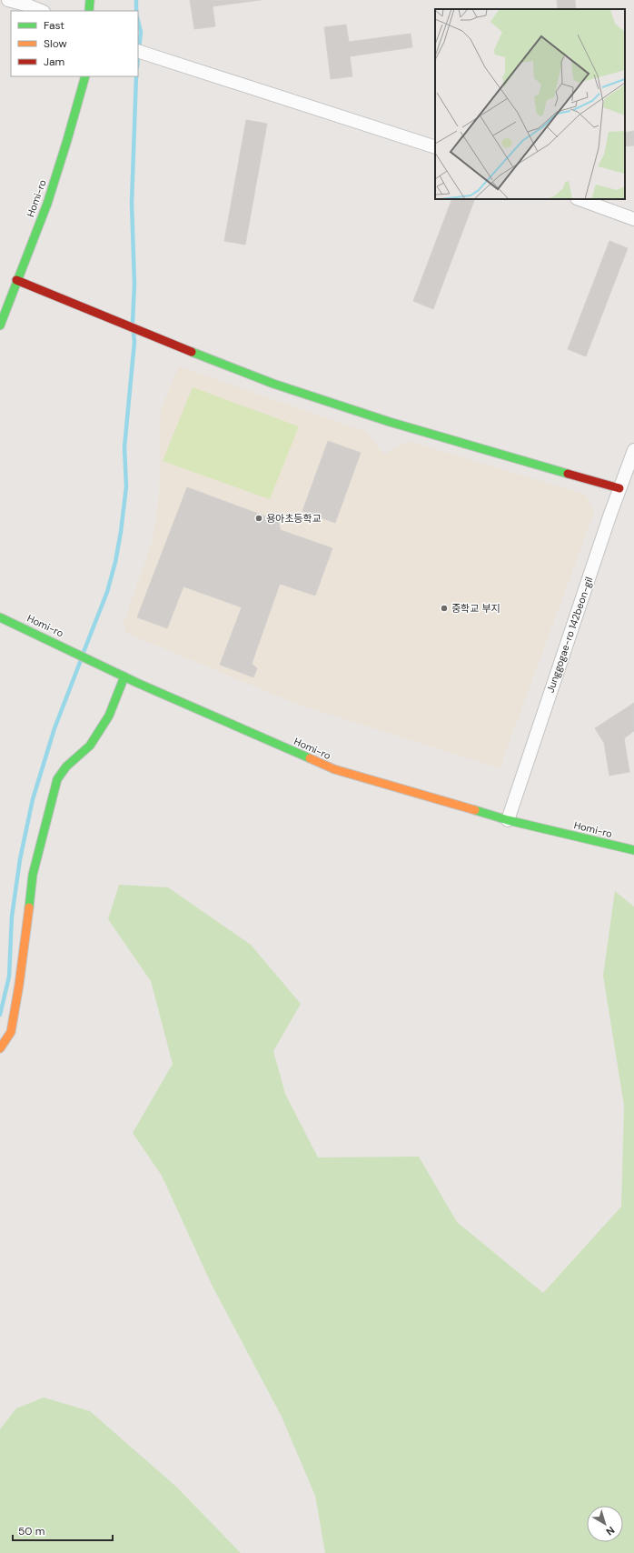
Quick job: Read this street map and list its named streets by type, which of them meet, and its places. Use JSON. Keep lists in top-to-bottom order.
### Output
{
  "streets": {
    "street": ["Homi-ro", "Junggogae-ro 142beon-gil"]
  },
  "crossings": [
    ["Homi-ro", "Junggogae-ro 142beon-gil"]
  ],
  "places": ["용아초등학교", "중학교 부지"],
  "legend": ["Fast", "Slow", "Jam"],
  "scale_bar": "50 m",
  "north": "bottom right"
}
